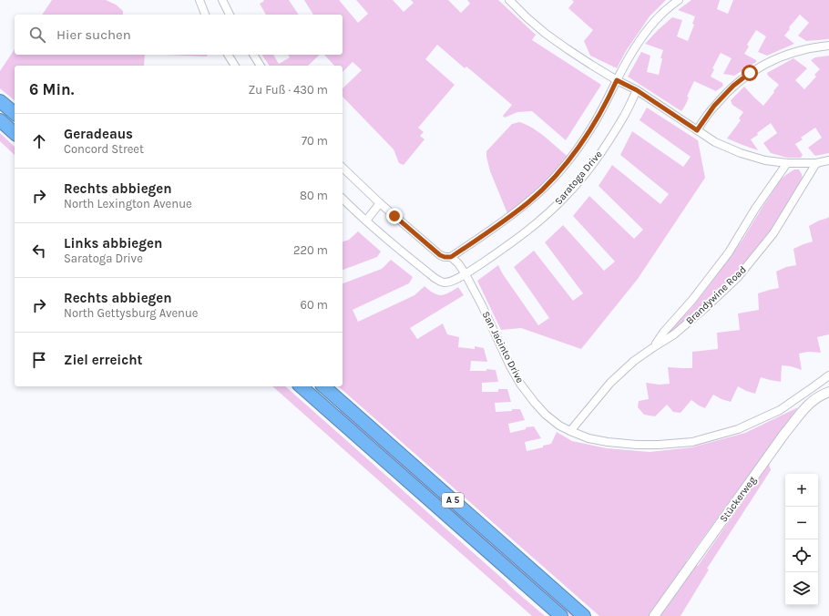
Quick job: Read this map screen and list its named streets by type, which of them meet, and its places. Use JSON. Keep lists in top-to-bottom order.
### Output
{
  "streets": {
    "highway": ["A 5"],
    "street": [
      "Saratoga Drive",
      "Brandywine Road",
      "San Jacinto Drive",
      "Stückerweg"
    ]
  },
  "crossings": [
    ["Saratoga Drive", "San Jacinto Drive"],
    ["Brandywine Road", "San Jacinto Drive"]
  ],
  "page": {
    "search": "Hier suchen",
    "heading": ["6 Min.", "Zu Fuß · 430 m"],
    "list": [
      ["Geradeaus", "Concord Street", "70 m"],
      ["Rechts abbiegen", "North Lexington Avenue", "80 m"],
      ["Links abbiegen", "Saratoga Drive", "220 m"],
      ["Rechts abbiegen", "North Gettysburg Avenue", "60 m"],
      "Ziel erreicht"
    ],
    "map_buttons": ["+", "−"]
  }
}
